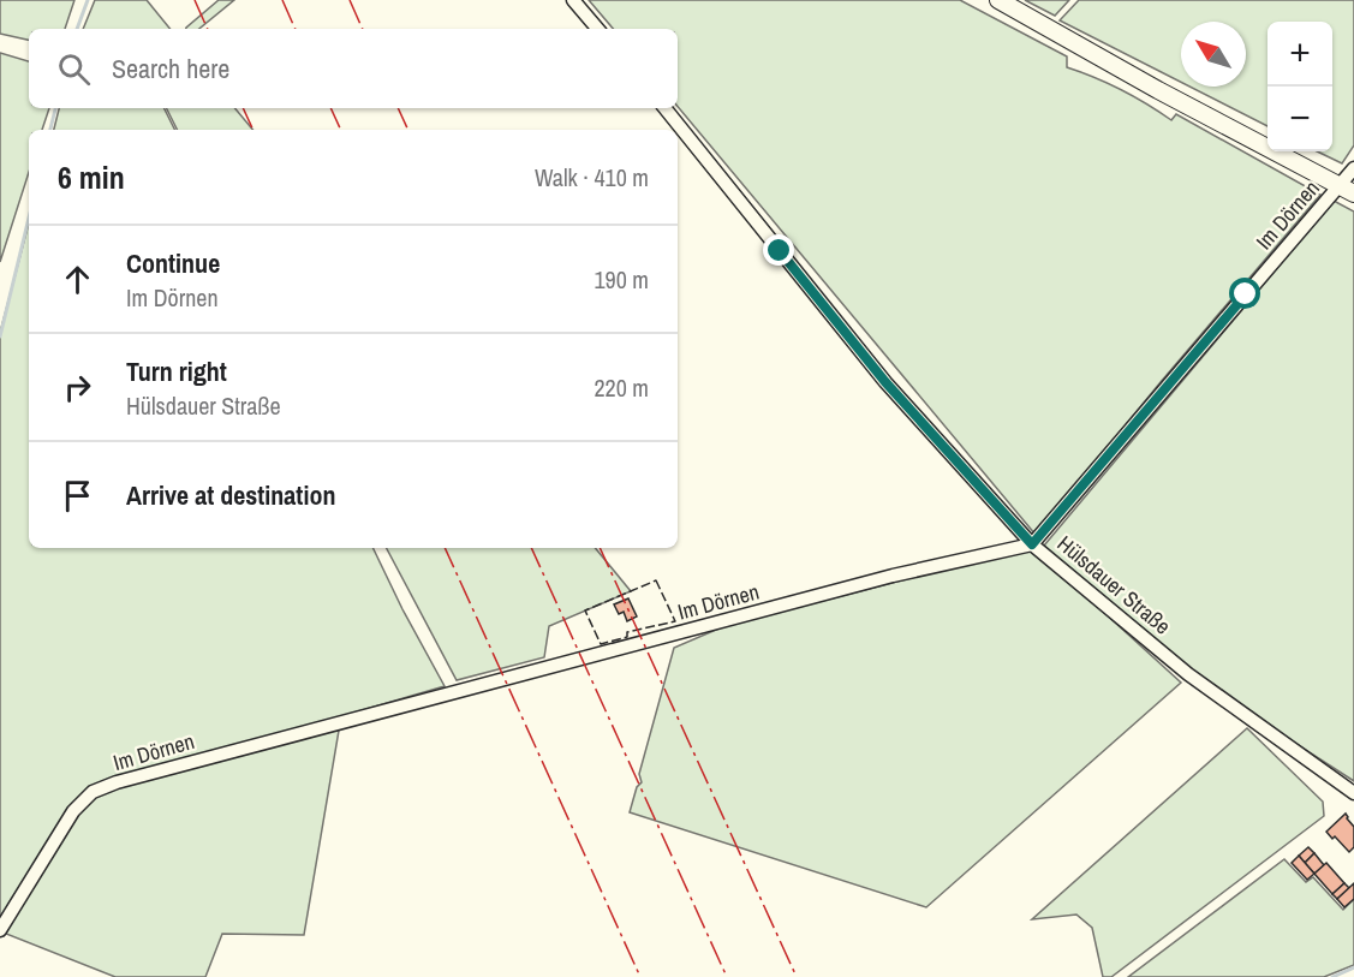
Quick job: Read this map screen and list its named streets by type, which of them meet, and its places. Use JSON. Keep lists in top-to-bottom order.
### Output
{
  "streets": {
    "street": ["Im Dörnen", "Hülsdauer Straße"]
  },
  "crossings": [
    ["Im Dörnen", "Hülsdauer Straße"]
  ],
  "north": "top left",
  "page": {
    "map_buttons": ["+", "−"],
    "search": "Search here",
    "heading": ["6 min", "Walk · 410 m"],
    "list": [
      ["Continue", "Im Dörnen", "190 m"],
      ["Turn right", "Hülsdauer Straße", "220 m"],
      "Arrive at destination"
    ]
  }
}
